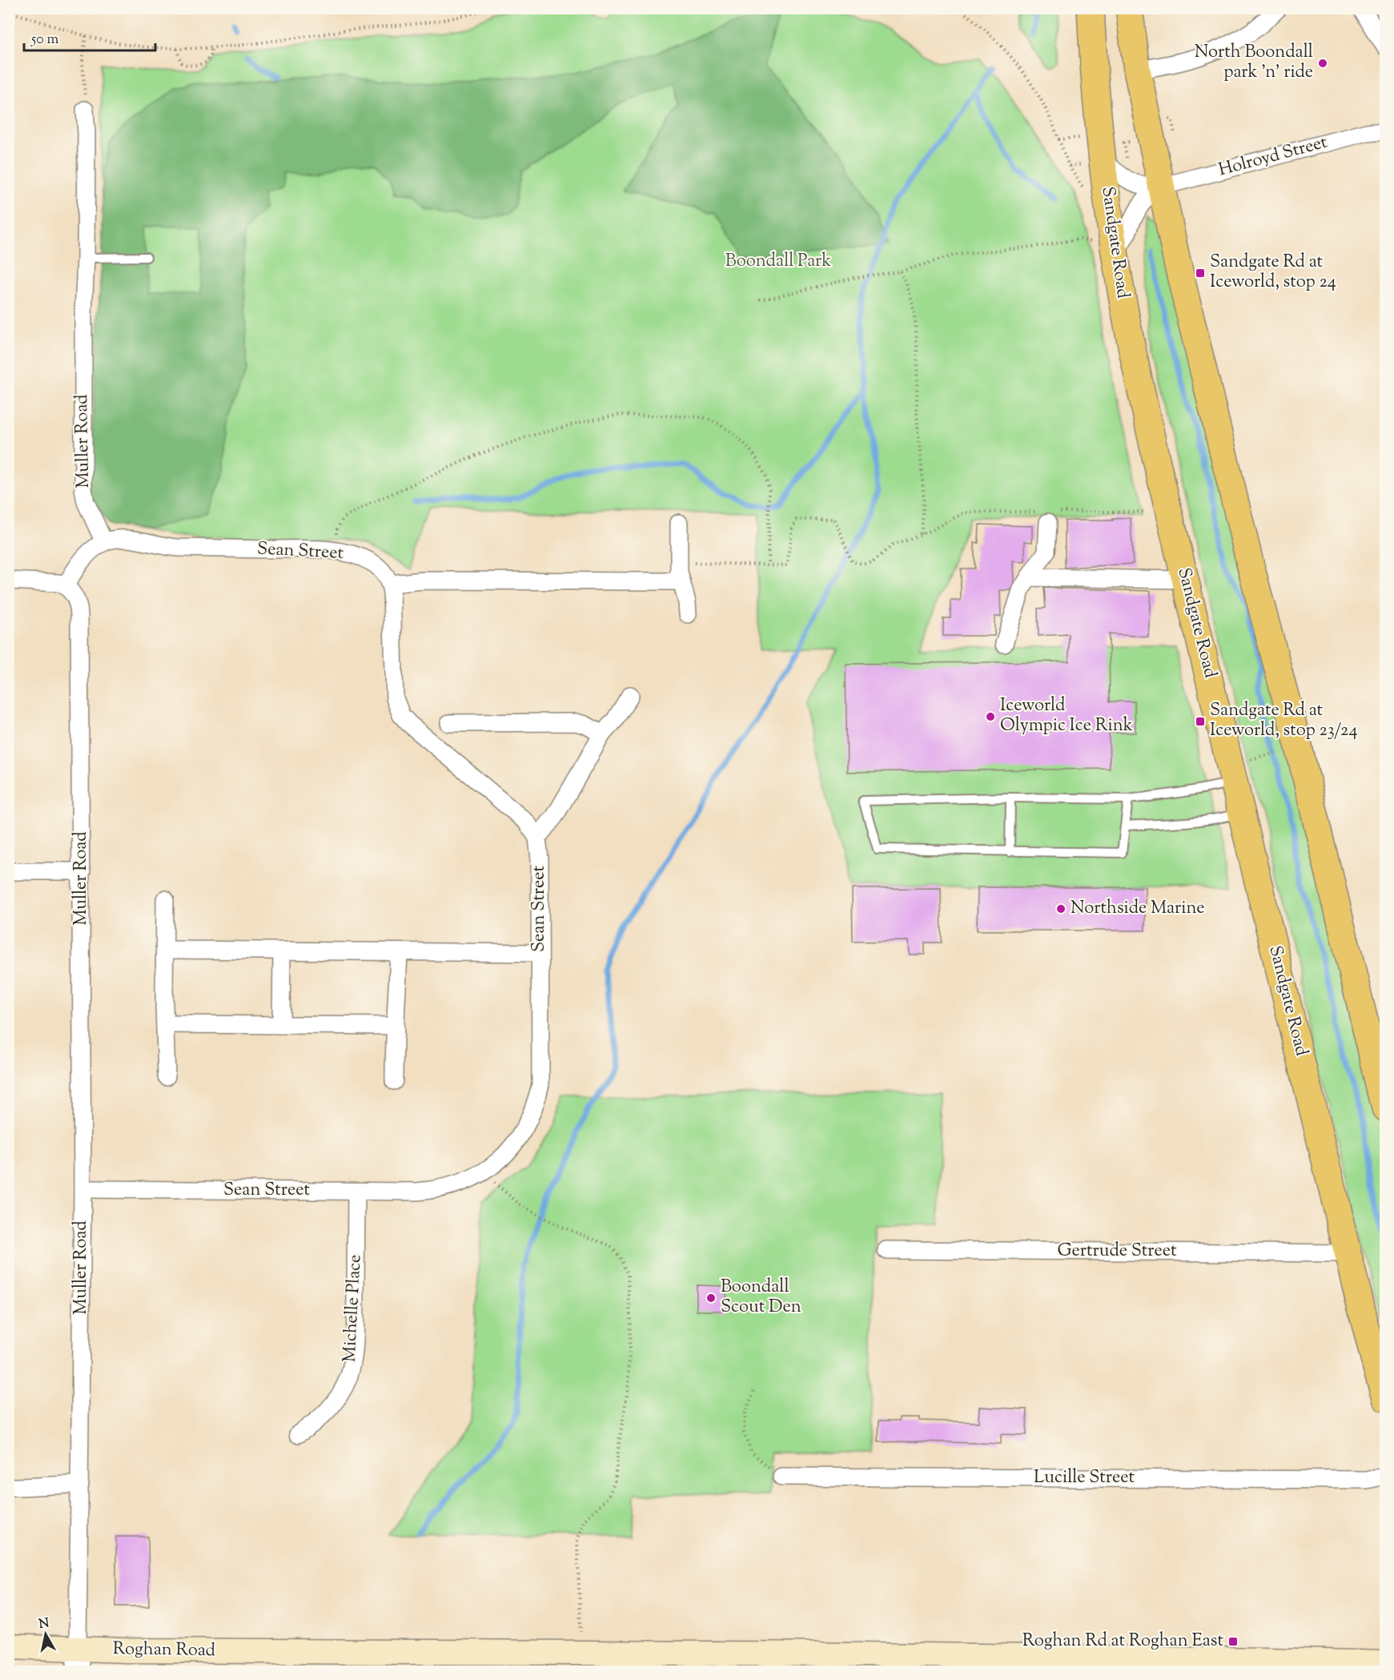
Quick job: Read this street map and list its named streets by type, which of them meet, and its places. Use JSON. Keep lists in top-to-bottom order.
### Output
{
  "streets": {
    "highway": ["Sandgate Road"],
    "main road": ["Roghan Road"],
    "street": [
      "Holroyd Street",
      "Muller Road",
      "Sean Street",
      "Gertrude Street",
      "Michelle Place",
      "Lucille Street"
    ]
  },
  "crossings": [
    ["Sandgate Road", "Gertrude Street"],
    ["Muller Road", "Sean Street"],
    ["Muller Road", "Roghan Road"],
    ["Sean Street", "Michelle Place"]
  ],
  "parks": ["Boondall Park"],
  "places": {
    "other": [
      "North Boondall park 'n' ride",
      "Iceworld Olympic Ice Rink",
      "Northside Marine",
      "Boondall Scout Den"
    ],
    "transit": ["Sandgate Rd at Iceworld, stop 24", "Sandgate Rd at Iceworld, stop 23/24", "Roghan Rd at Roghan East"]
  },
  "scale_bar": "50 m",
  "north": "top"
}
